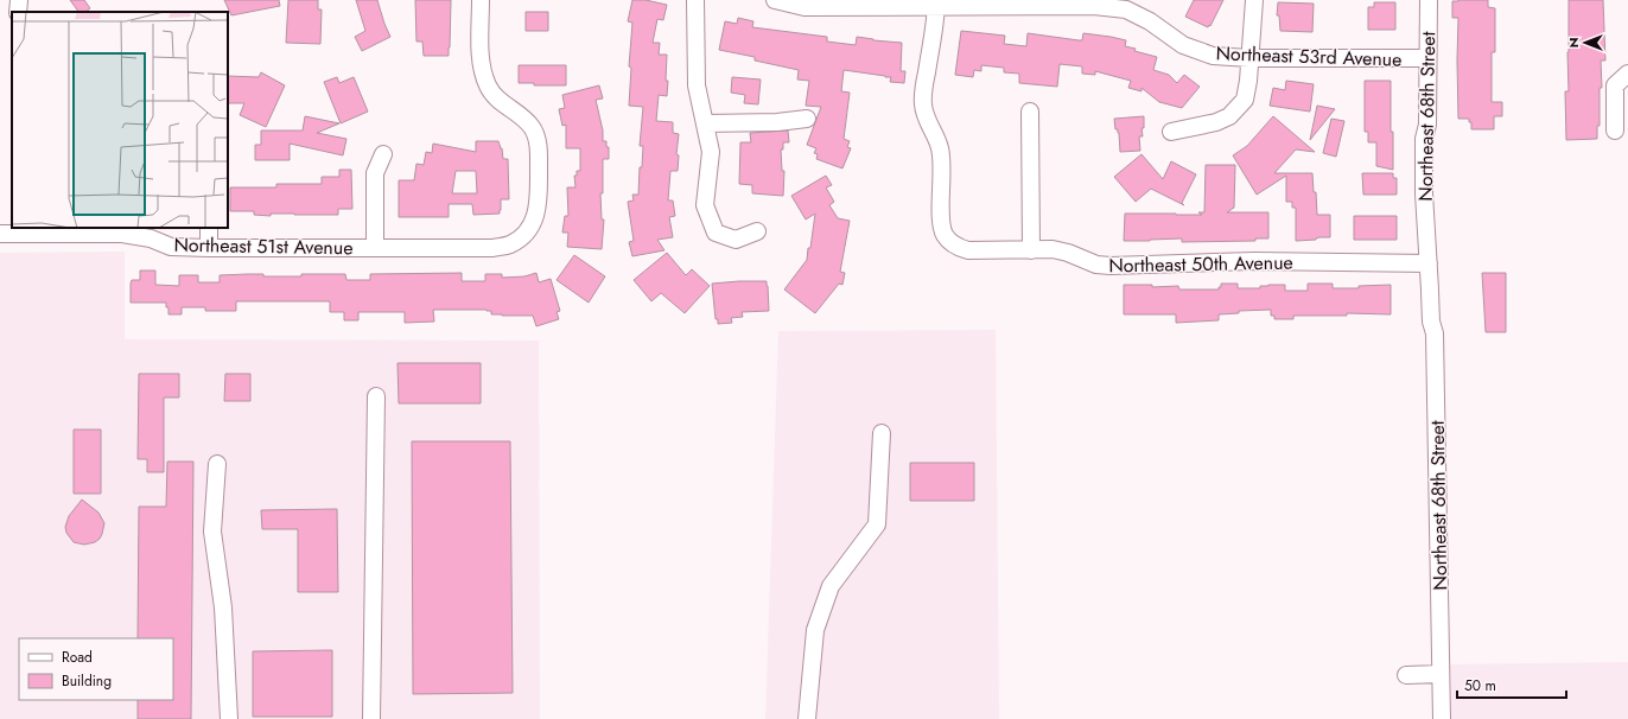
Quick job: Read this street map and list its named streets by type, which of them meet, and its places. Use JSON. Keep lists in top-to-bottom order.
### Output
{
  "streets": {
    "street": [
      "Northeast 53rd Avenue",
      "Northeast 68th Street",
      "Northeast 51st Avenue",
      "Northeast 50th Avenue"
    ]
  },
  "crossings": [
    ["Northeast 53rd Avenue", "Northeast 68th Street"],
    ["Northeast 53rd Avenue", "Northeast 50th Avenue"],
    ["Northeast 68th Street", "Northeast 50th Avenue"]
  ],
  "legend": ["Road", "Building"],
  "scale_bar": "50 m",
  "north": "left"
}
